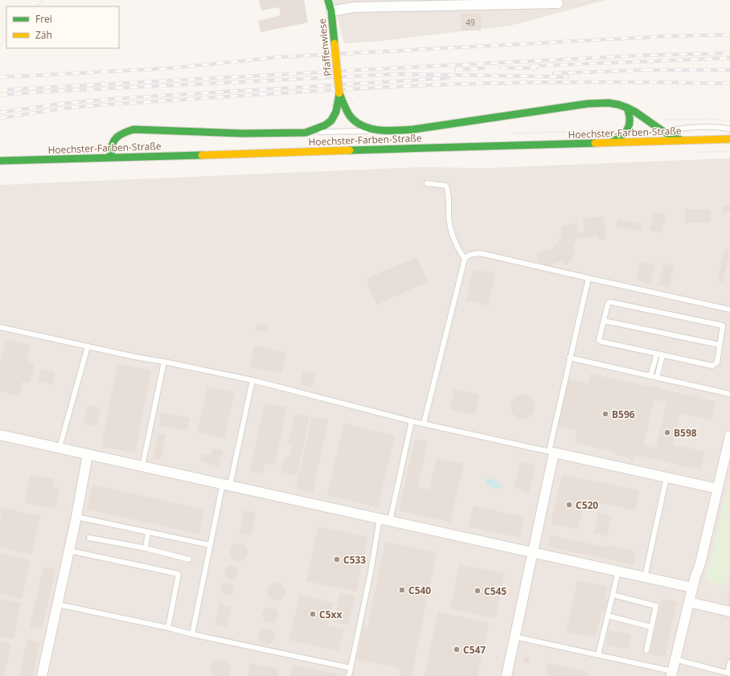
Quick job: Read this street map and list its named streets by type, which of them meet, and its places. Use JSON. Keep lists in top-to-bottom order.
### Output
{
  "streets": {
    "main road": ["Pfaffenwiese", "Hoechster-Farben-Straße"]
  },
  "crossings": [
    ["Pfaffenwiese", "Hoechster-Farben-Straße"]
  ],
  "places": [
    "B596",
    "B598",
    "C520",
    "C533",
    "C540",
    "C545",
    "C5xx",
    "C547"
  ],
  "house_numbers": ["49"],
  "legend": ["Frei", "Zäh"]
}
